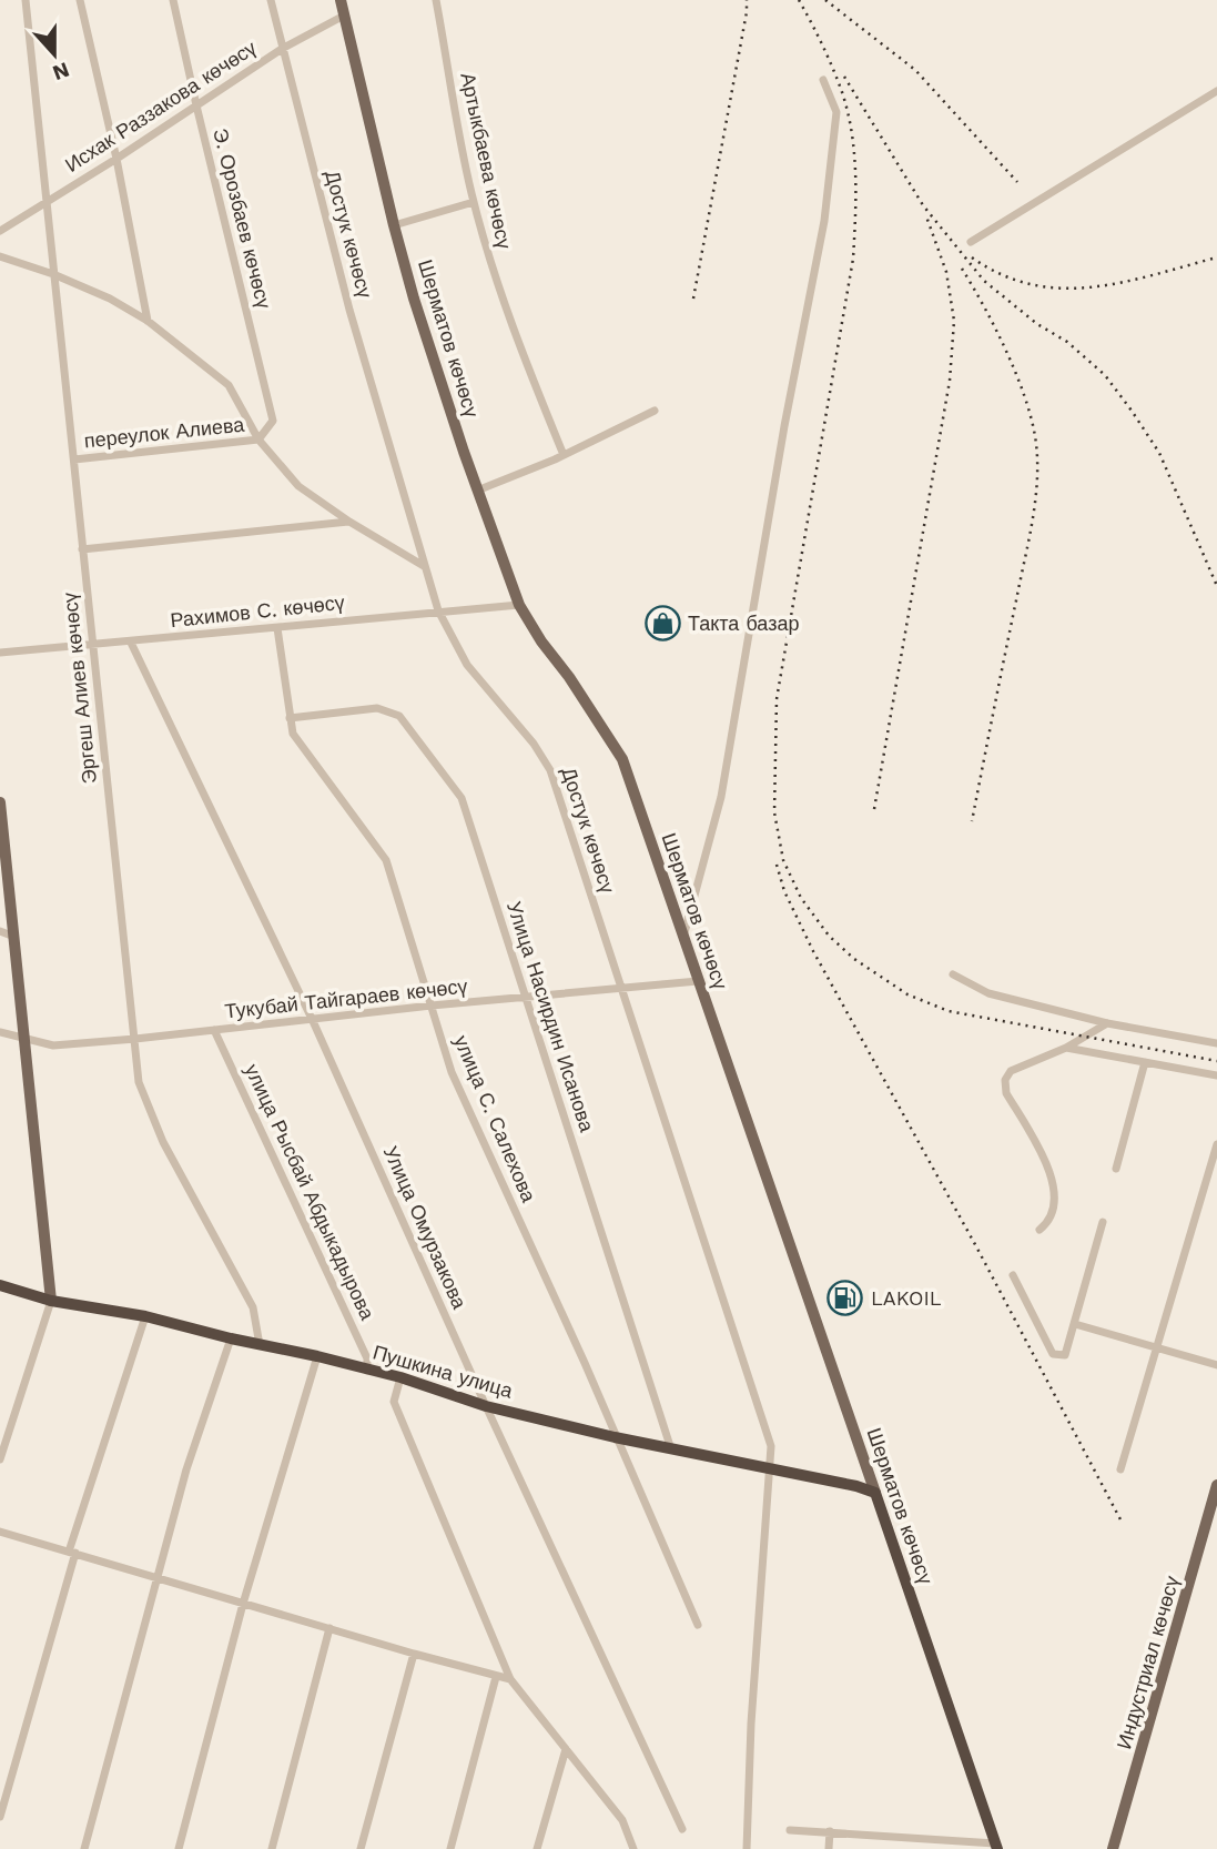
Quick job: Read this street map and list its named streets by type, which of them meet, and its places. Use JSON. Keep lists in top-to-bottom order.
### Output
{
  "streets": {
    "highway": ["Шерматов көчөсү", "Пушкина улица"],
    "main road": ["Индустриал көчөсү"],
    "street": [
      "Исхак Раззакова көчөсү",
      "Артыкбаева көчөсү",
      "Э. Орозбаев көчөсү",
      "Достук көчөсү",
      "переулок Алиева",
      "Рахимов С. көчөсү",
      "Эргеш Алиев көчөсү",
      "Тукубай Тайгараев көчөсү",
      "Улица Насирдин Исанова",
      "улица С. Салехова",
      "улица Рысбай Абдыкадырова",
      "Улица Омурзакова"
    ]
  },
  "crossings": [
    ["Исхак Раззакова көчөсү", "Э. Орозбаев көчөсү"],
    ["Исхак Раззакова көчөсү", "Достук көчөсү"],
    ["Исхак Раззакова көчөсү", "Шерматов көчөсү"],
    ["Исхак Раззакова көчөсү", "Эргеш Алиев көчөсү"],
    ["Э. Орозбаев көчөсү", "переулок Алиева"],
    ["Достук көчөсү", "Рахимов С. көчөсү"],
    ["Достук көчөсү", "Тукубай Тайгараев көчөсү"],
    ["Достук көчөсү", "Пушкина улица"],
    ["Шерматов көчөсү", "Рахимов С. көчөсү"],
    ["Шерматов көчөсү", "Тукубай Тайгараев көчөсү"],
    ["Шерматов көчөсү", "Пушкина улица"],
    ["переулок Алиева", "Эргеш Алиев көчөсү"],
    ["Рахимов С. көчөсү", "Эргеш Алиев көчөсү"],
    ["Рахимов С. көчөсү", "улица С. Салехова"],
    ["Рахимов С. көчөсү", "Улица Омурзакова"],
    ["Эргеш Алиев көчөсү", "Тукубай Тайгараев көчөсү"],
    ["Эргеш Алиев көчөсү", "Пушкина улица"],
    ["Тукубай Тайгараев көчөсү", "Улица Насирдин Исанова"],
    ["Тукубай Тайгараев көчөсү", "улица С. Салехова"],
    ["Тукубай Тайгараев көчөсү", "улица Рысбай Абдыкадырова"],
    ["Тукубай Тайгараев көчөсү", "Улица Омурзакова"],
    ["Улица Насирдин Исанова", "улица С. Салехова"],
    ["Улица Насирдин Исанова", "Пушкина улица"],
    ["улица С. Салехова", "Пушкина улица"],
    ["улица Рысбай Абдыкадырова", "Пушкина улица"],
    ["Улица Омурзакова", "Пушкина улица"]
  ],
  "places": {
    "shop": ["Такта базар"],
    "fuel station": ["LAKOIL"]
  },
  "north": "bottom"
}
